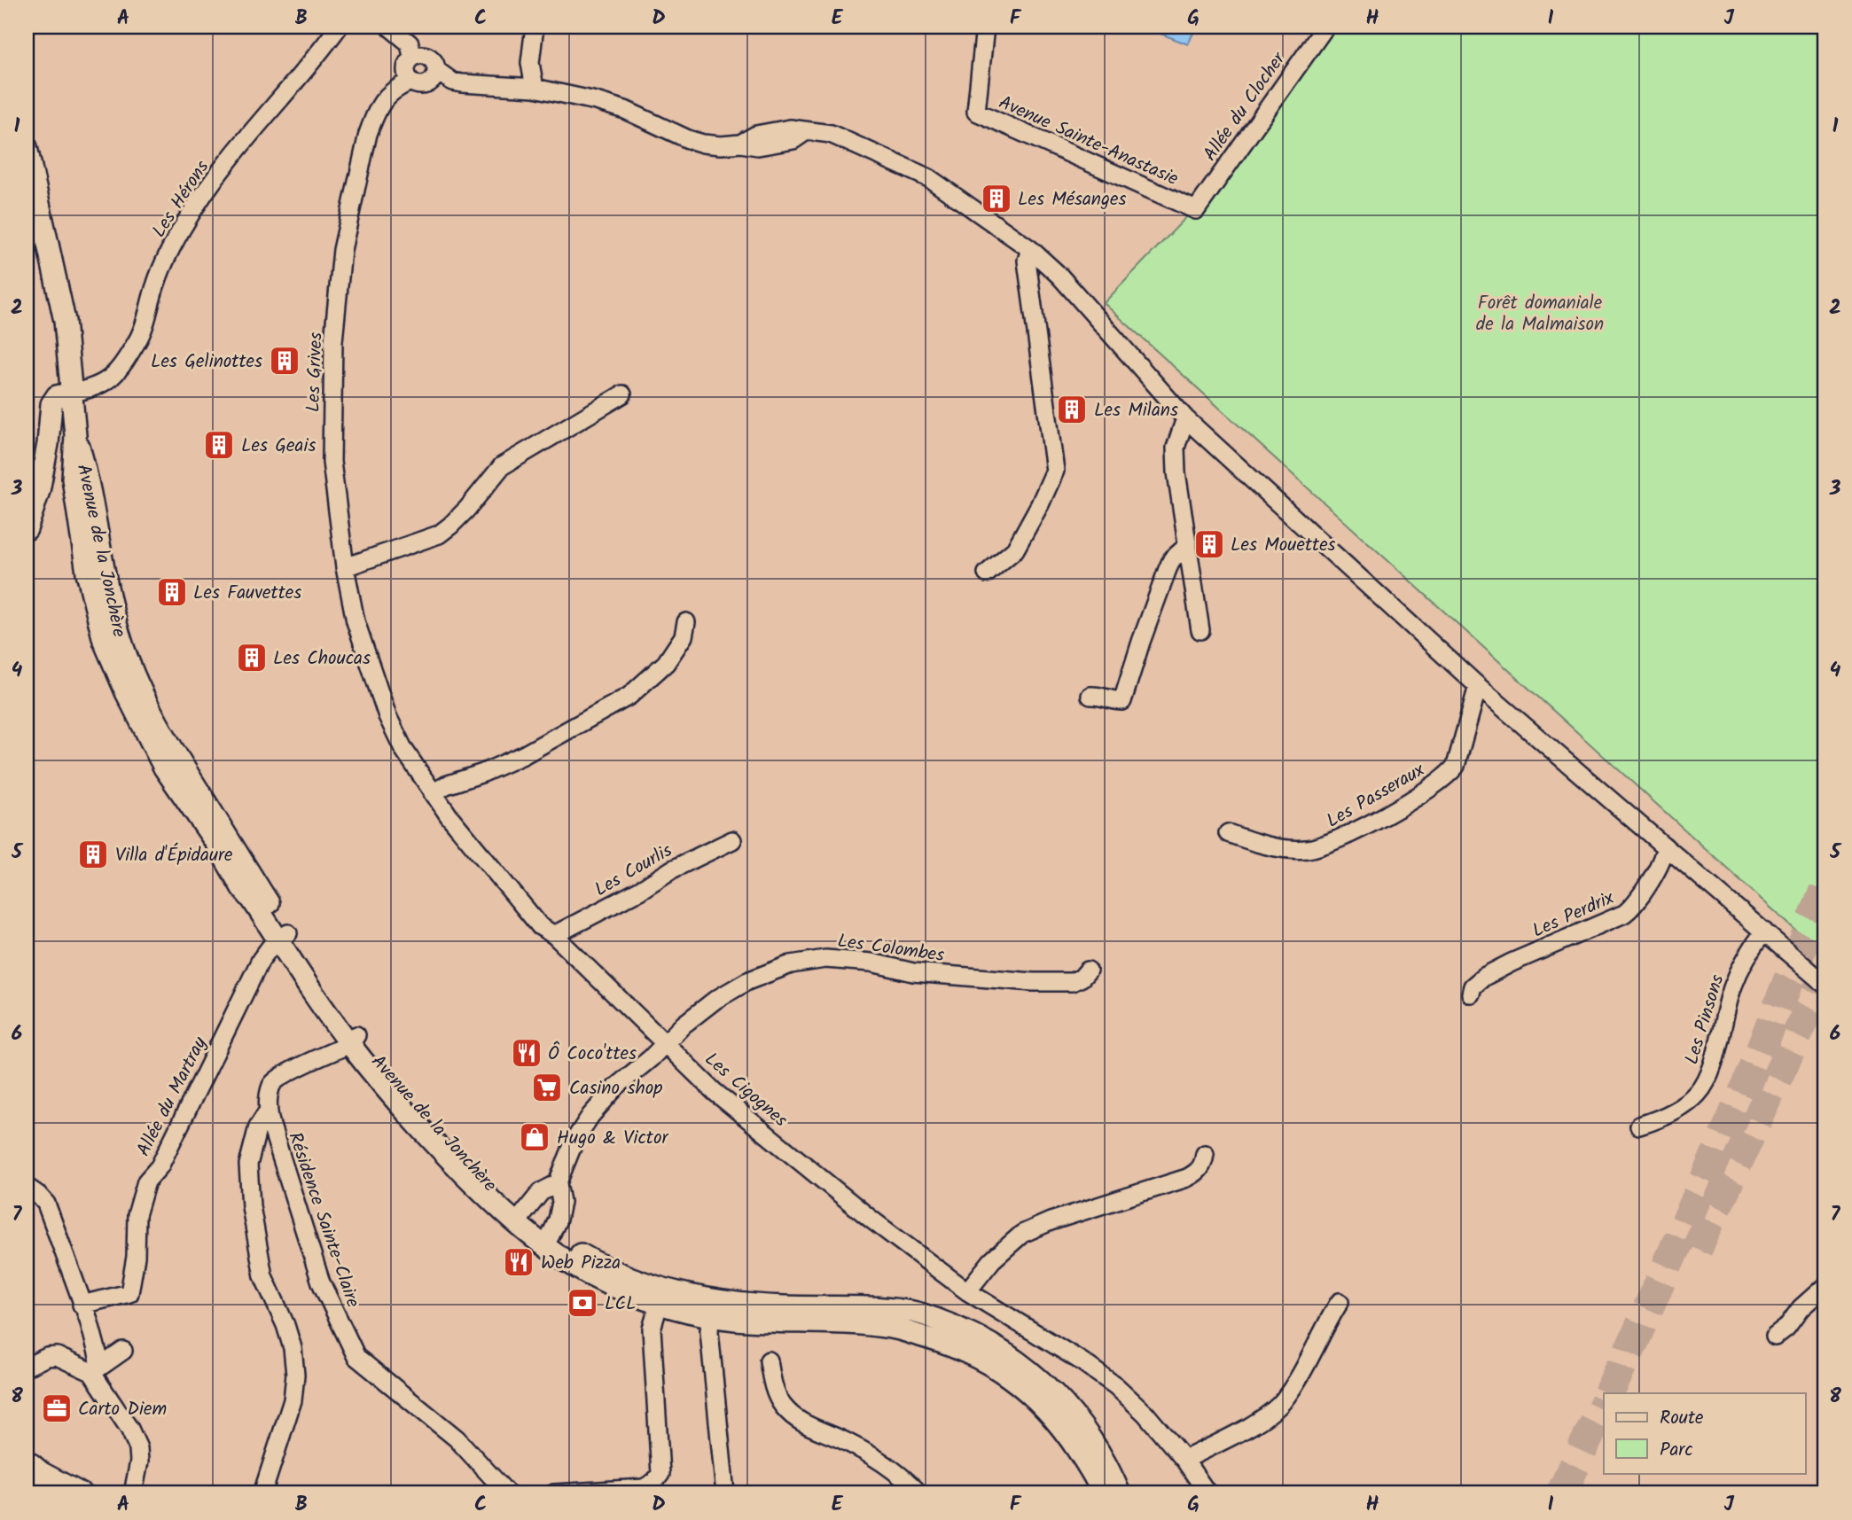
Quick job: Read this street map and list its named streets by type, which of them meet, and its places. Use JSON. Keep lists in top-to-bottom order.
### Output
{
  "streets": {
    "street": [
      "Allée du Clocher",
      "Avenue Sainte-Anastasie",
      "Les Hérons",
      "Les Grives",
      "Avenue de la Jonchère",
      "Les Passeraux",
      "Les Courlis",
      "Les Perdrix",
      "Les Colombes",
      "Les Pinsons",
      "Les Cigognes",
      "Allée du Martray",
      "Résidence Sainte-Claire"
    ]
  },
  "crossings": [
    ["Allée du Clocher", "Avenue Sainte-Anastasie"],
    ["Les Hérons", "Avenue de la Jonchère"],
    ["Les Grives", "Les Cigognes"],
    ["Avenue de la Jonchère", "Les Colombes"],
    ["Avenue de la Jonchère", "Allée du Martray"],
    ["Avenue de la Jonchère", "Résidence Sainte-Claire"],
    ["Les Courlis", "Les Cigognes"],
    ["Les Colombes", "Les Cigognes"]
  ],
  "parks": ["Forêt domaniale de la Malmaison"],
  "places": {
    "building": [
      "Les Mésanges",
      "Les Gelinottes",
      "Les Milans",
      "Les Geais",
      "Les Mouettes",
      "Les Fauvettes",
      "Les Choucas",
      "Villa d'Épidaure"
    ],
    "restaurant": ["Ô Coco'ttes", "Web Pizza"],
    "supermarket": ["Casino shop"],
    "shop": ["Hugo & Victor"],
    "bank": ["LCL"],
    "office": ["Carto Diem"]
  },
  "legend": ["Route", "Parc"],
  "grid": {
    "columns": [
      "A",
      "B",
      "C",
      "D",
      "E",
      "F",
      "G",
      "H",
      "I",
      "J"
    ],
    "rows": [
      "1",
      "2",
      "3",
      "4",
      "5",
      "6",
      "7",
      "8"
    ]
  }
}
